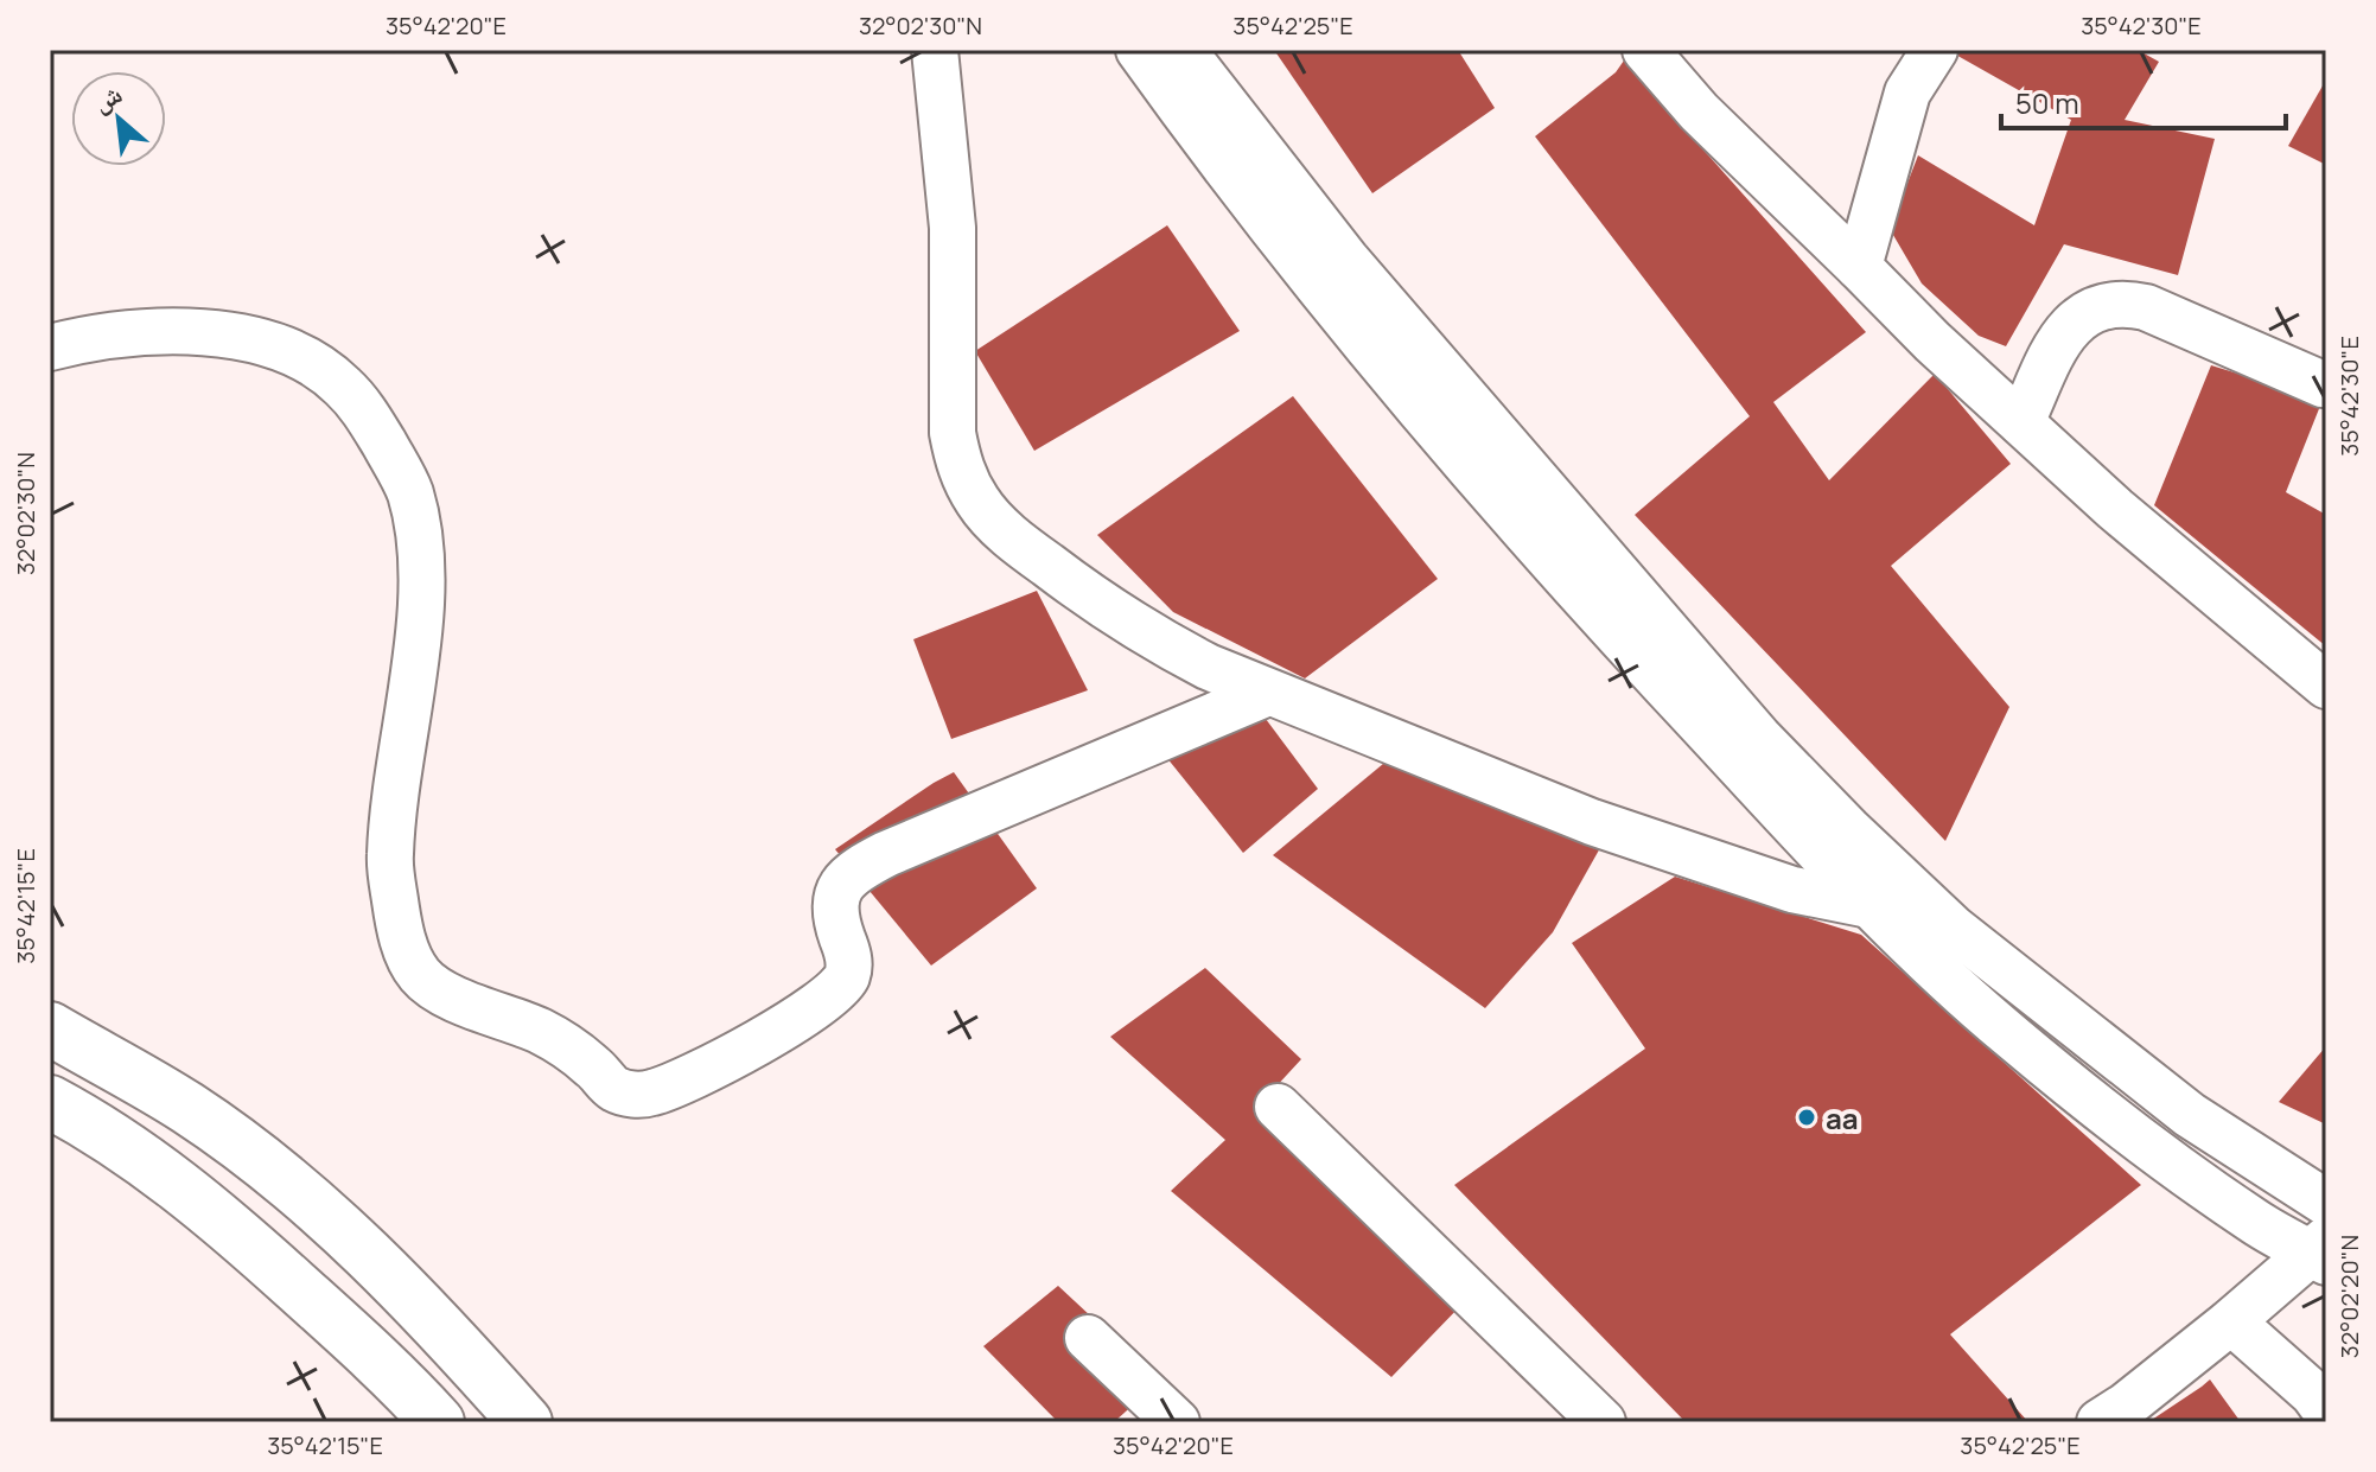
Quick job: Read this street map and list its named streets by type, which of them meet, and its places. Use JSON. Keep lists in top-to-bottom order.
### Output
{
  "places": ["aa"],
  "scale_bar": "50 m",
  "north": "top left",
  "coordinates": [
    "35°42'20\"E",
    "32°02'30\"N",
    "35°42'25\"E",
    "35°42'30\"E",
    "35°42'15\"E",
    "32°02'20\"N"
  ]
}
